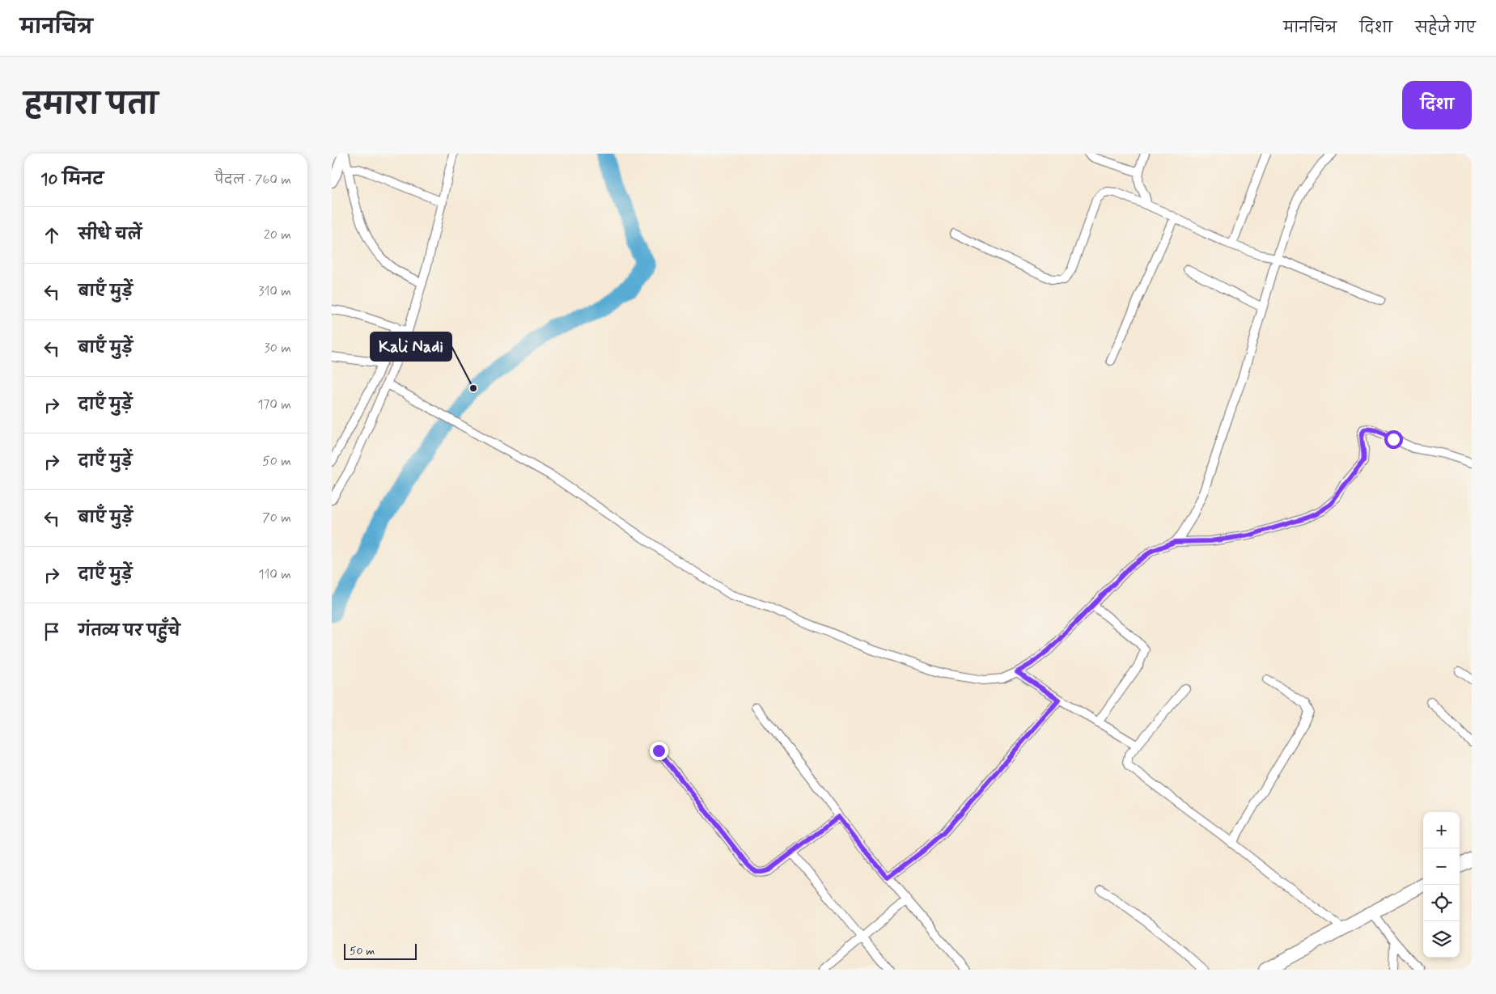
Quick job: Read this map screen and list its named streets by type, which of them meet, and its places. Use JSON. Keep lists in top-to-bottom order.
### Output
{
  "places": ["Kali Nadi"],
  "scale_bar": "50 m",
  "page": {
    "header": "मानचित्र",
    "nav": ["मानचित्र", "दिशा", "सहेजे गए"],
    "title": "हमारा पता",
    "buttons": "दिशा",
    "heading": ["10 मिनट", "पैदल · 760 m"],
    "list": [
      ["सीधे चलें", "20 m"],
      ["बाएँ मुड़ें", "310 m"],
      ["बाएँ मुड़ें", "30 m"],
      ["दाएँ मुड़ें", "170 m"],
      ["दाएँ मुड़ें", "50 m"],
      ["बाएँ मुड़ें", "70 m"],
      ["दाएँ मुड़ें", "110 m"],
      "गंतव्य पर पहुँचे"
    ],
    "map_buttons": ["+", "−"],
    "scale": "50 m"
  }
}
